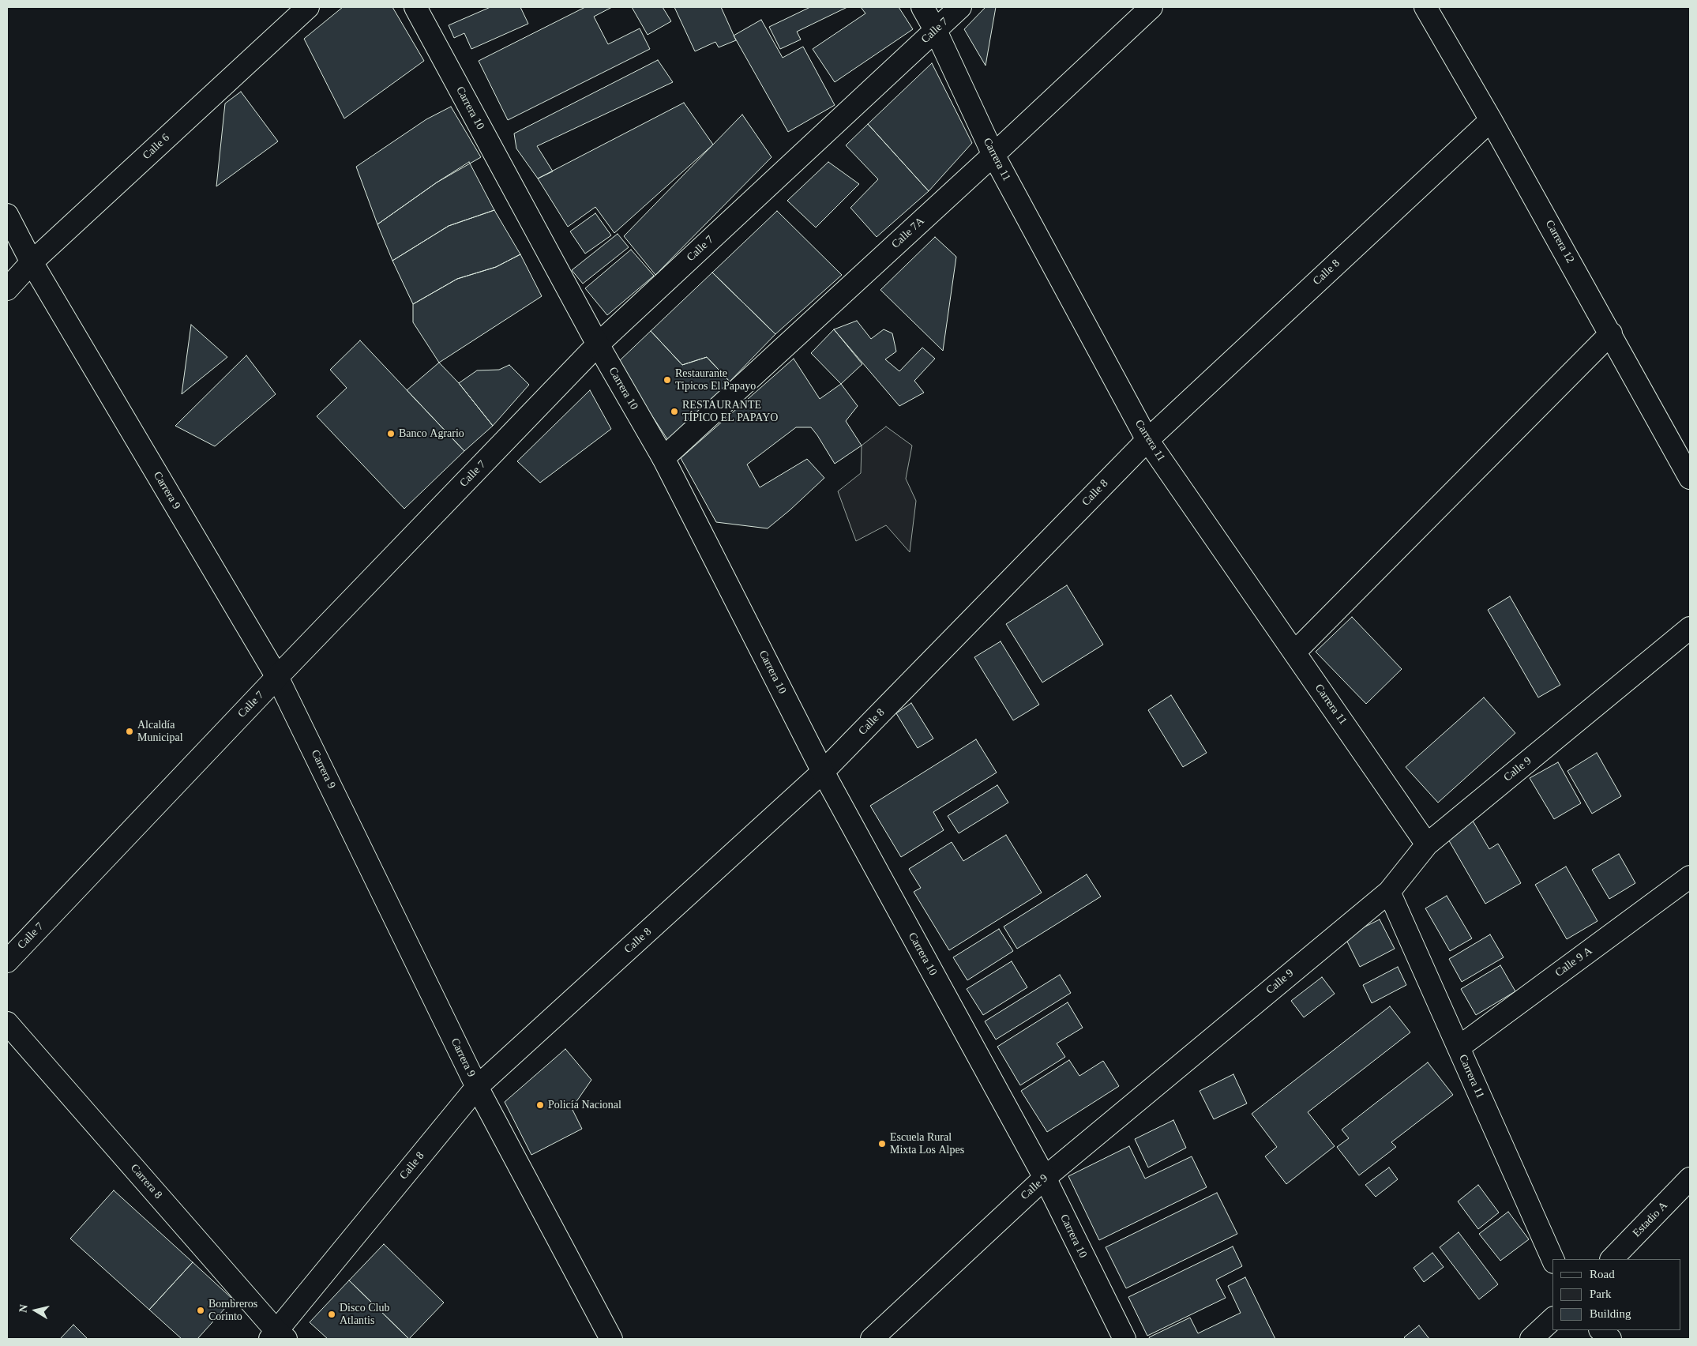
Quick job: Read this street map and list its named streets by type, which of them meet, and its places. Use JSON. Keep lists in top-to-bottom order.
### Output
{
  "streets": {
    "street": [
      "Calle 7",
      "Carrera 10",
      "Calle 6",
      "Carrera 11",
      "Calle 7A",
      "Carrera 12",
      "Calle 8",
      "Carrera 9",
      "Calle 9",
      "Calle 9 A",
      "Carrera 8",
      "Estadio A"
    ]
  },
  "crossings": [
    ["Calle 7", "Carrera 10"],
    ["Calle 7", "Carrera 11"],
    ["Calle 7", "Carrera 9"],
    ["Carrera 10", "Calle 7A"],
    ["Carrera 10", "Calle 8"],
    ["Carrera 10", "Calle 9"],
    ["Calle 6", "Carrera 9"],
    ["Carrera 11", "Calle 7A"],
    ["Carrera 11", "Calle 8"],
    ["Carrera 11", "Calle 9"],
    ["Carrera 11", "Calle 9 A"],
    ["Carrera 12", "Calle 8"],
    ["Calle 8", "Carrera 9"],
    ["Calle 8", "Carrera 8"]
  ],
  "places": [
    "Restaurante Tipicos El Papayo",
    "RESTAURANTE TÍPICO EL PAPAYO",
    "Banco Agrario",
    "Alcaldía Municipal",
    "Policía Nacional",
    "Escuela Rural Mixta Los Alpes",
    "Bombreros Corinto",
    "Disco Club Atlantis"
  ],
  "legend": ["Road", "Park", "Building"],
  "north": "left"
}
